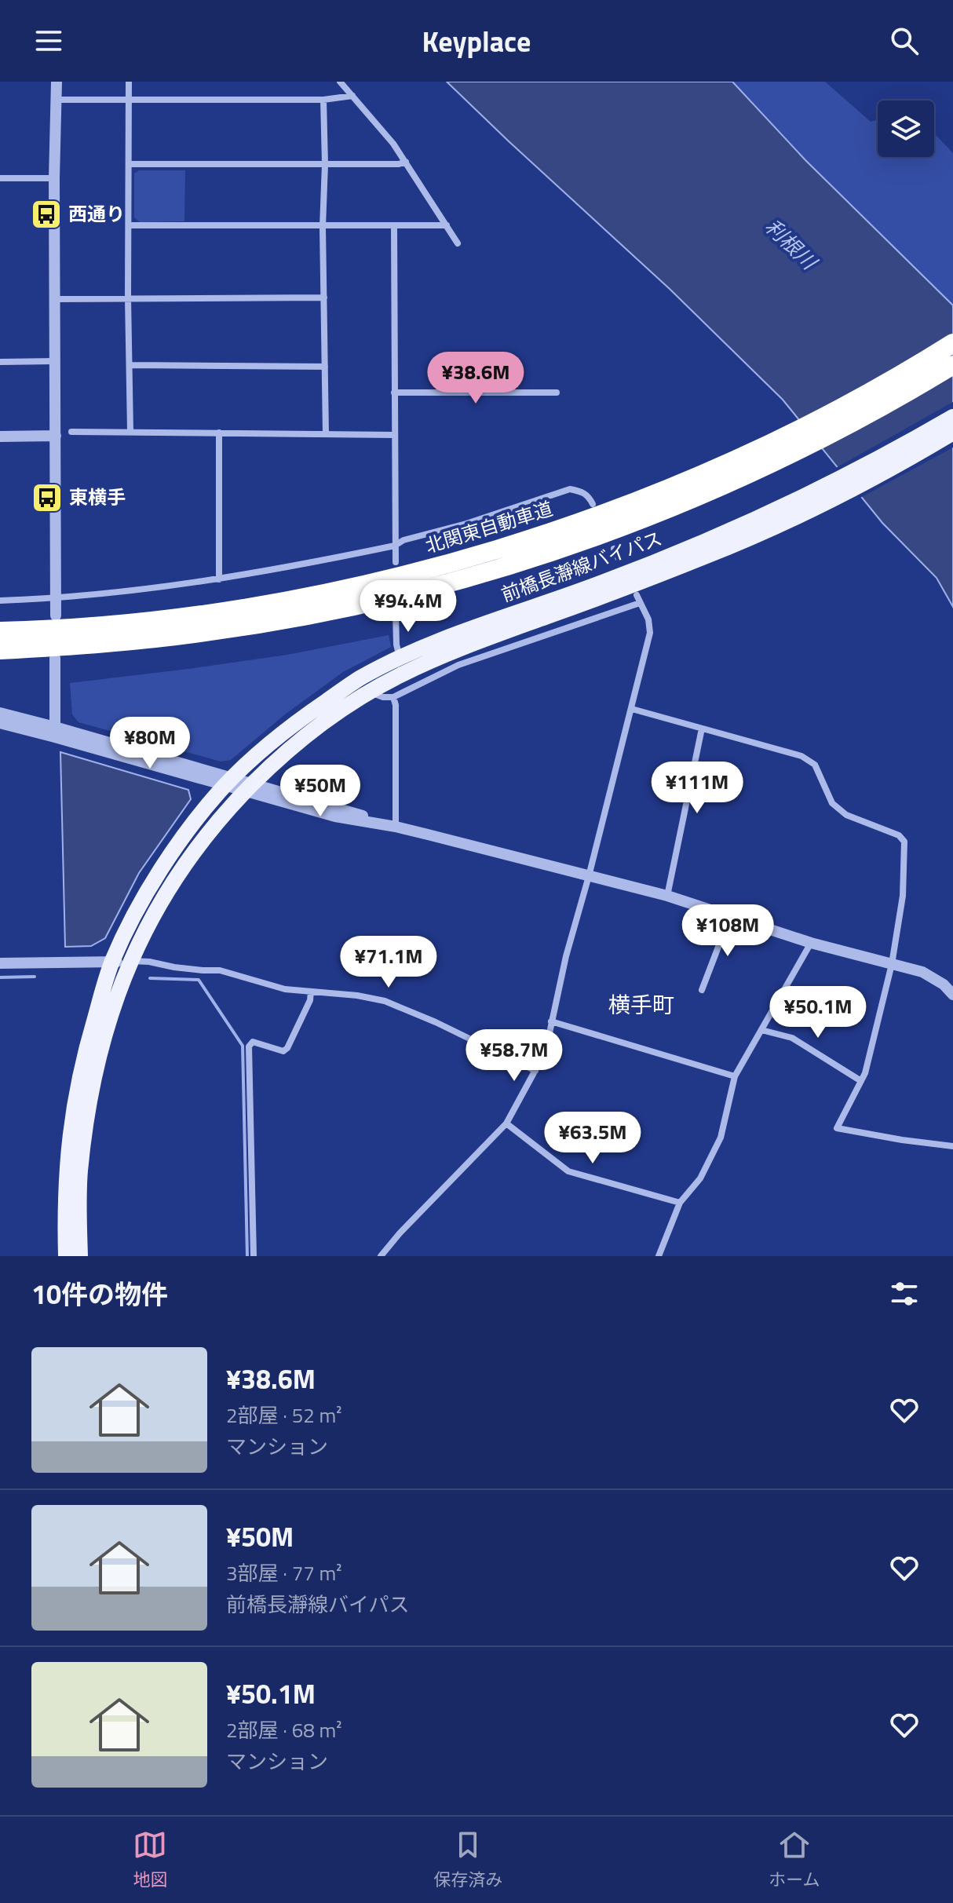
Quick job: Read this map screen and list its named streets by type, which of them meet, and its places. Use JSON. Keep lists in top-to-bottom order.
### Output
{
  "streets": {
    "highway": ["北関東自動車道"],
    "main road": ["前橋長瀞線バイパス"]
  },
  "districts": ["横手町"],
  "water": ["利根川"],
  "places": {
    "bus stop": ["西通り", "東横手"]
  },
  "page": {
    "header": "Keyplace",
    "price": [
      "¥38.6M",
      "¥94.4M",
      "¥80M",
      "¥111M",
      "¥50M",
      "¥108M",
      "¥71.1M",
      "¥50.1M",
      "¥58.7M",
      "¥63.5M"
    ],
    "heading": "10件の物件",
    "list": [
      {
        "name": "¥38.6M",
        "note": "2部屋 · 52 m² · マンション"
      },
      {
        "name": "¥50M",
        "note": "3部屋 · 77 m² · 前橋長瀞線バイパス"
      },
      {
        "name": "¥50.1M",
        "note": "2部屋 · 68 m² · マンション"
      }
    ],
    "tabs": ["地図", "保存済み", "ホーム"]
  }
}
